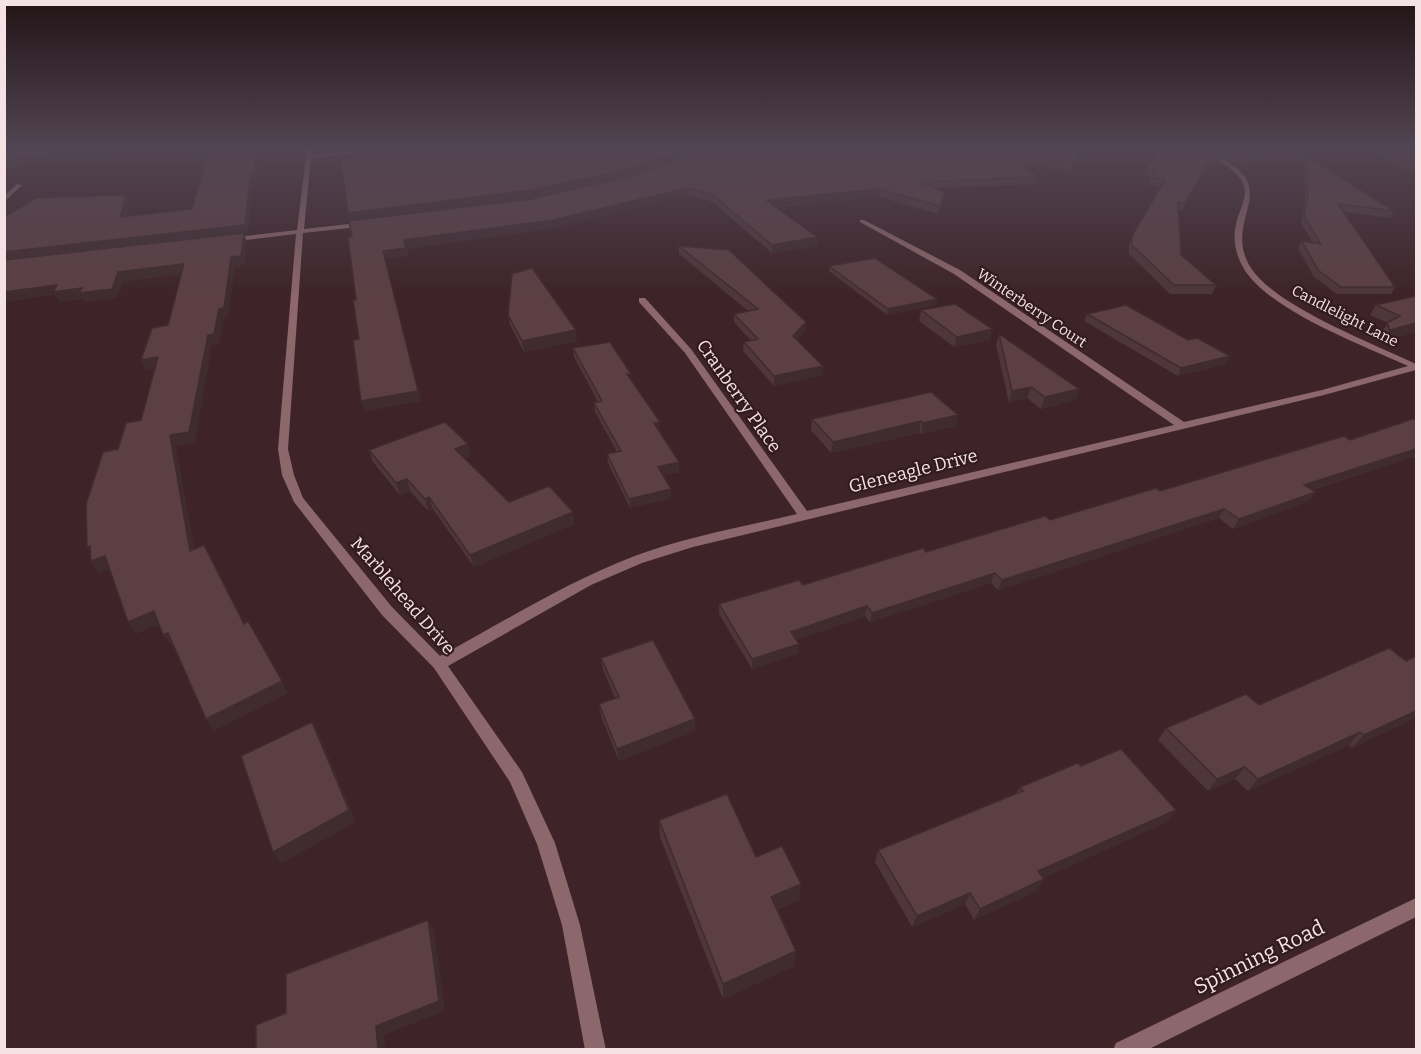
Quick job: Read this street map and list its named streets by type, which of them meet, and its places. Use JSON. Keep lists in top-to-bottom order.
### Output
{
  "streets": {
    "street": [
      "Winterberry Court",
      "Candlelight Lane",
      "Cranberry Place",
      "Gleneagle Drive",
      "Marblehead Drive",
      "Spinning Road"
    ]
  },
  "crossings": [
    ["Winterberry Court", "Gleneagle Drive"],
    ["Candlelight Lane", "Gleneagle Drive"],
    ["Cranberry Place", "Gleneagle Drive"],
    ["Gleneagle Drive", "Marblehead Drive"]
  ]
}
